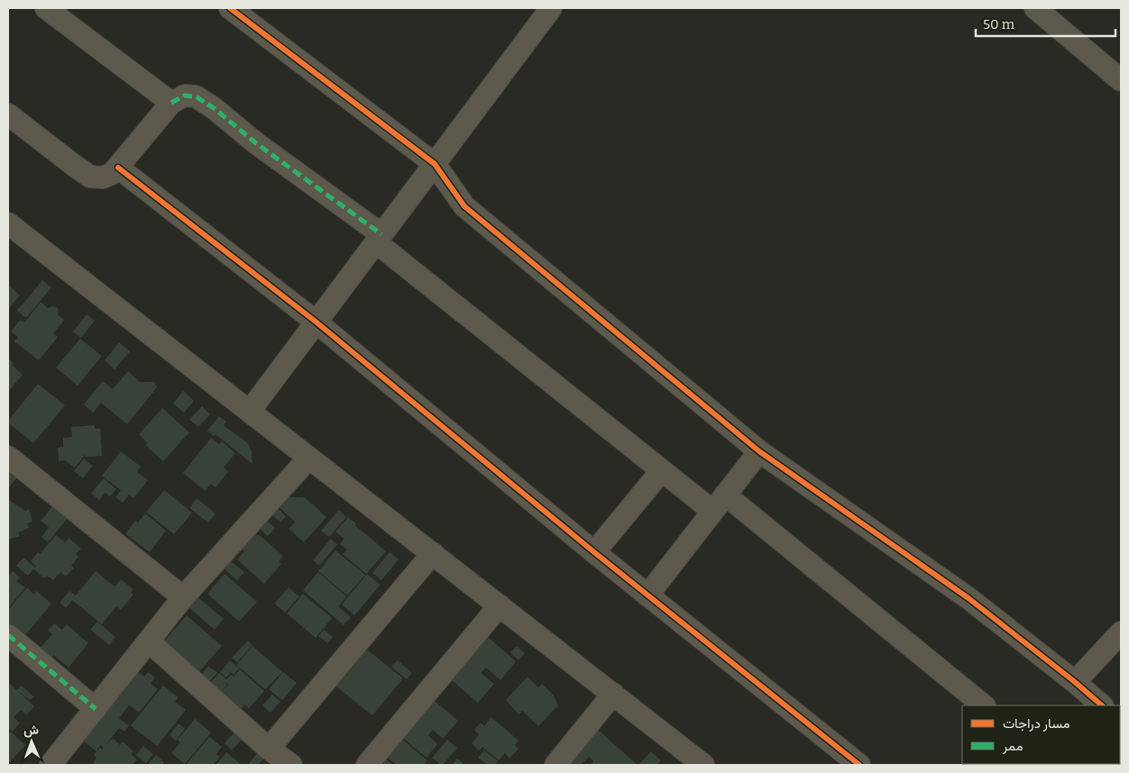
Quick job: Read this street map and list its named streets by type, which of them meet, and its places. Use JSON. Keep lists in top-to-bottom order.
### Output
{
  "legend": ["مسار دراجات", "ممر"],
  "scale_bar": "50 m",
  "north": "top"
}
